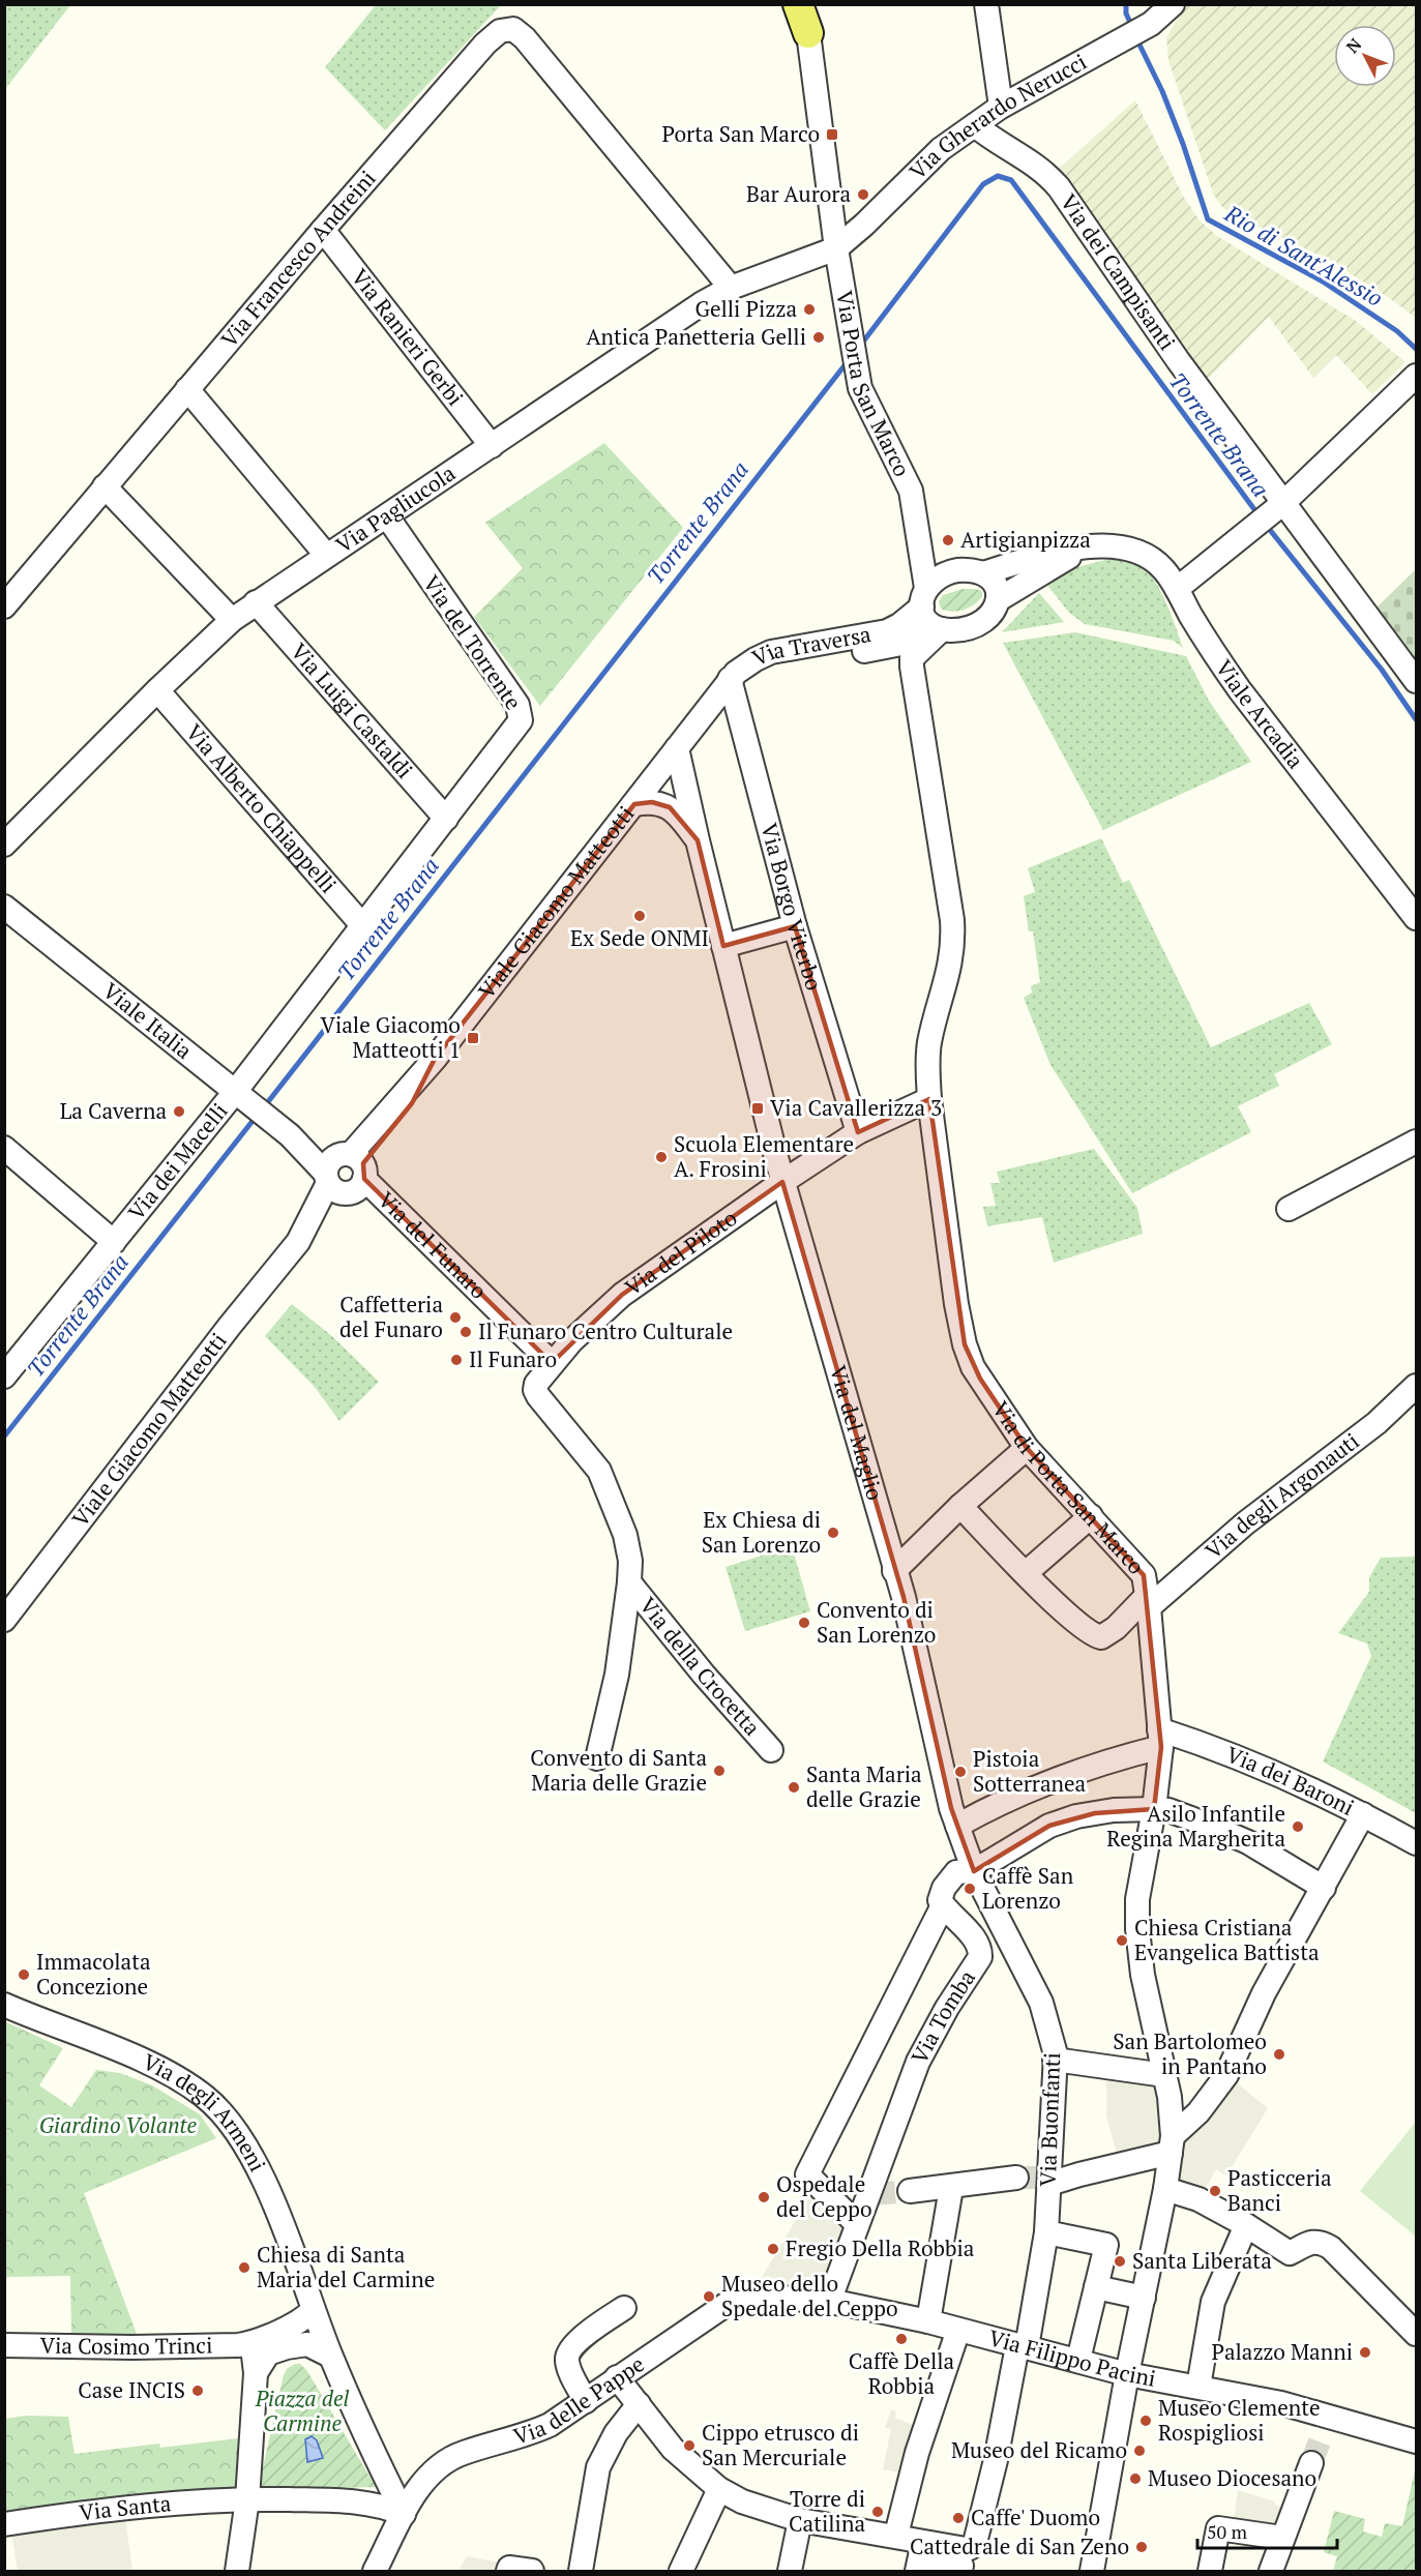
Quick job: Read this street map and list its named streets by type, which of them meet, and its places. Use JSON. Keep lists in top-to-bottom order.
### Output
{
  "streets": {
    "street": [
      "Via Gherardo Nerucci",
      "Via Francesco Andreini",
      "Via dei Campisanti",
      "Via Ranieri Gerbi",
      "Via Porta San Marco",
      "Via Pagliucola",
      "Via del Torrente",
      "Via Traversa",
      "Via Luigi Castaldi",
      "Viale Arcadia",
      "Via Alberto Chiappelli",
      "Viale Giacomo Matteotti",
      "Via Borgo Viterbo",
      "Viale Italia",
      "Via dei Macelli",
      "Via del Funaro",
      "Via del Piloto",
      "Via del Maglio",
      "Via di Porta San Marco",
      "Via degli Argonauti",
      "Via della Crocetta",
      "Via dei Baroni",
      "Via Tomba",
      "Via degli Armeni",
      "Via Buonfanti",
      "Via Cosimo Trinci",
      "Via Filippo Pacini",
      "Via delle Pappe",
      "Via Santa"
    ]
  },
  "crossings": [
    ["Via Gherardo Nerucci", "Via dei Campisanti"],
    ["Via Gherardo Nerucci", "Via Porta San Marco"],
    ["Via Gherardo Nerucci", "Via Pagliucola"],
    ["Via Francesco Andreini", "Via Ranieri Gerbi"],
    ["Via Francesco Andreini", "Via Pagliucola"],
    ["Via Ranieri Gerbi", "Via Pagliucola"],
    ["Via Porta San Marco", "Via Pagliucola"],
    ["Via Porta San Marco", "Via Traversa"],
    ["Via Porta San Marco", "Viale Arcadia"],
    ["Via Porta San Marco", "Via di Porta San Marco"],
    ["Via Pagliucola", "Via del Torrente"],
    ["Via Pagliucola", "Via Luigi Castaldi"],
    ["Via Pagliucola", "Via Alberto Chiappelli"],
    ["Via del Torrente", "Via Luigi Castaldi"],
    ["Via del Torrente", "Via Alberto Chiappelli"],
    ["Via del Torrente", "Viale Italia"],
    ["Via del Torrente", "Via dei Macelli"],
    ["Via Traversa", "Viale Arcadia"],
    ["Via Traversa", "Viale Giacomo Matteotti"],
    ["Via Traversa", "Via Borgo Viterbo"],
    ["Via Traversa", "Via del Maglio"],
    ["Via Traversa", "Via di Porta San Marco"],
    ["Viale Arcadia", "Via di Porta San Marco"],
    ["Viale Giacomo Matteotti", "Viale Italia"],
    ["Viale Giacomo Matteotti", "Via del Funaro"],
    ["Viale Giacomo Matteotti", "Via del Maglio"],
    ["Via Borgo Viterbo", "Via del Piloto"],
    ["Viale Italia", "Via dei Macelli"],
    ["Viale Italia", "Via del Funaro"],
    ["Via del Funaro", "Via del Piloto"],
    ["Via del Piloto", "Via del Maglio"],
    ["Via del Piloto", "Via di Porta San Marco"],
    ["Via del Piloto", "Via della Crocetta"],
    ["Via del Maglio", "Via Buonfanti"],
    ["Via di Porta San Marco", "Via degli Argonauti"],
    ["Via di Porta San Marco", "Via dei Baroni"],
    ["Via di Porta San Marco", "Via Filippo Pacini"],
    ["Via Buonfanti", "Via Filippo Pacini"],
    ["Via Filippo Pacini", "Via delle Pappe"]
  ],
  "water": ["Rio di Sant'Alessio", "Torrente Brana"],
  "parks": ["Giardino Volante", "Piazza del Carmine"],
  "places": {
    "transit": ["Porta San Marco", "Viale Giacomo Matteotti 1", "Via Cavallerizza 3"],
    "other": [
      "Bar Aurora",
      "Gelli Pizza",
      "Antica Panetteria Gelli",
      "Artigianpizza",
      "Ex Sede ONMI",
      "La Caverna",
      "Scuola Elementare A. Frosini",
      "Caffetteria del Funaro",
      "Il Funaro Centro Culturale",
      "Il Funaro",
      "Ex Chiesa di San Lorenzo",
      "Convento di San Lorenzo",
      "Convento di Santa Maria delle Grazie",
      "Pistoia Sotterranea",
      "Santa Maria delle Grazie",
      "Asilo Infantile Regina Margherita",
      "Caffè San Lorenzo",
      "Chiesa Cristiana Evangelica Battista",
      "Immacolata Concezione",
      "San Bartolomeo in Pantano",
      "Pasticceria Banci",
      "Ospedale del Ceppo",
      "Fregio Della Robbia",
      "Santa Liberata",
      "Chiesa di Santa Maria del Carmine",
      "Museo dello Spedale del Ceppo",
      "Caffè Della Robbia",
      "Palazzo Manni",
      "Case INCIS",
      "Museo Clemente Rospigliosi",
      "Cippo etrusco di San Mercuriale",
      "Museo del Ricamo",
      "Museo Diocesano",
      "Torre di Catilina",
      "Caffe' Duomo",
      "Cattedrale di San Zeno"
    ]
  },
  "scale_bar": "50 m",
  "north": "top left"
}
